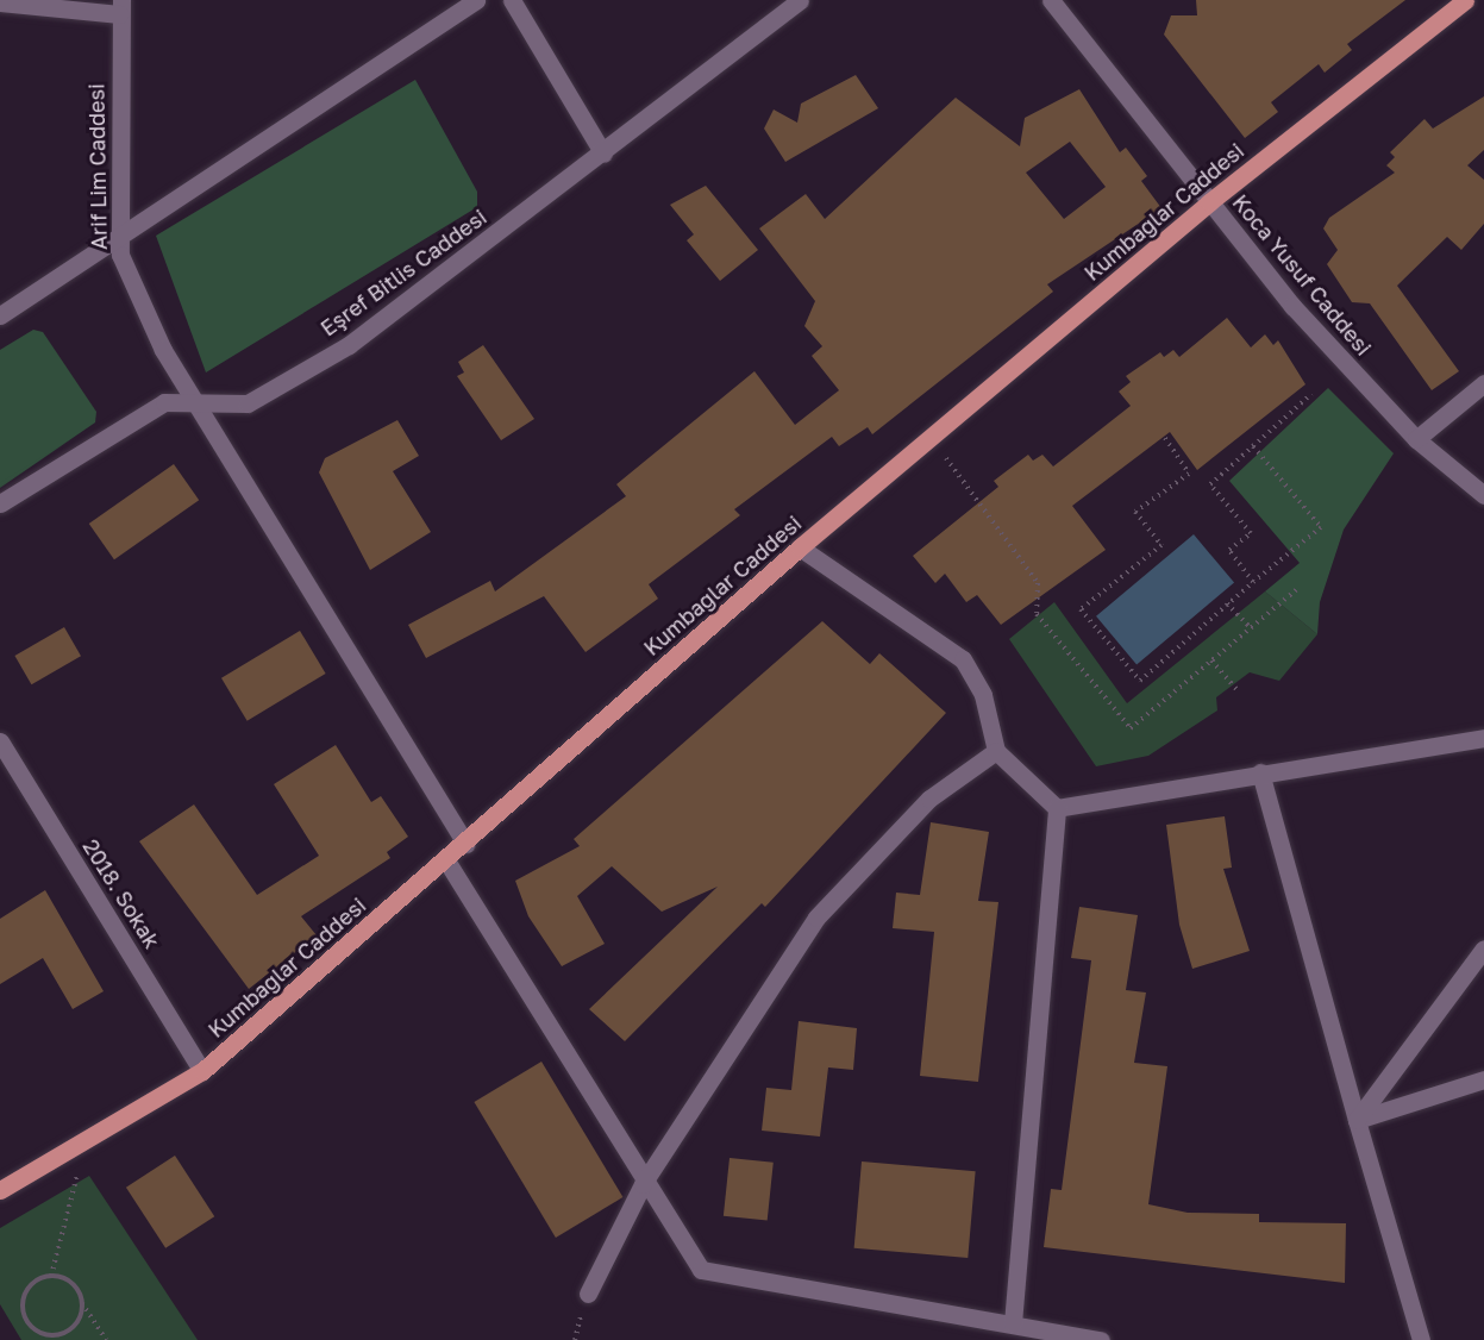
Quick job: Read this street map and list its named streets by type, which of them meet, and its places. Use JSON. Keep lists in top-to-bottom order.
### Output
{
  "streets": {
    "main road": ["Kumbağlar Caddesi"],
    "street": [
      "Arif Lim Caddesi",
      "Eşref Bitlis Caddesi",
      "Koca Yusuf Caddesi",
      "2018. Sokak"
    ]
  },
  "crossings": [
    ["Arif Lim Caddesi", "Kumbağlar Caddesi"],
    ["Arif Lim Caddesi", "Eşref Bitlis Caddesi"],
    ["Kumbağlar Caddesi", "Koca Yusuf Caddesi"],
    ["Kumbağlar Caddesi", "2018. Sokak"]
  ]
}
